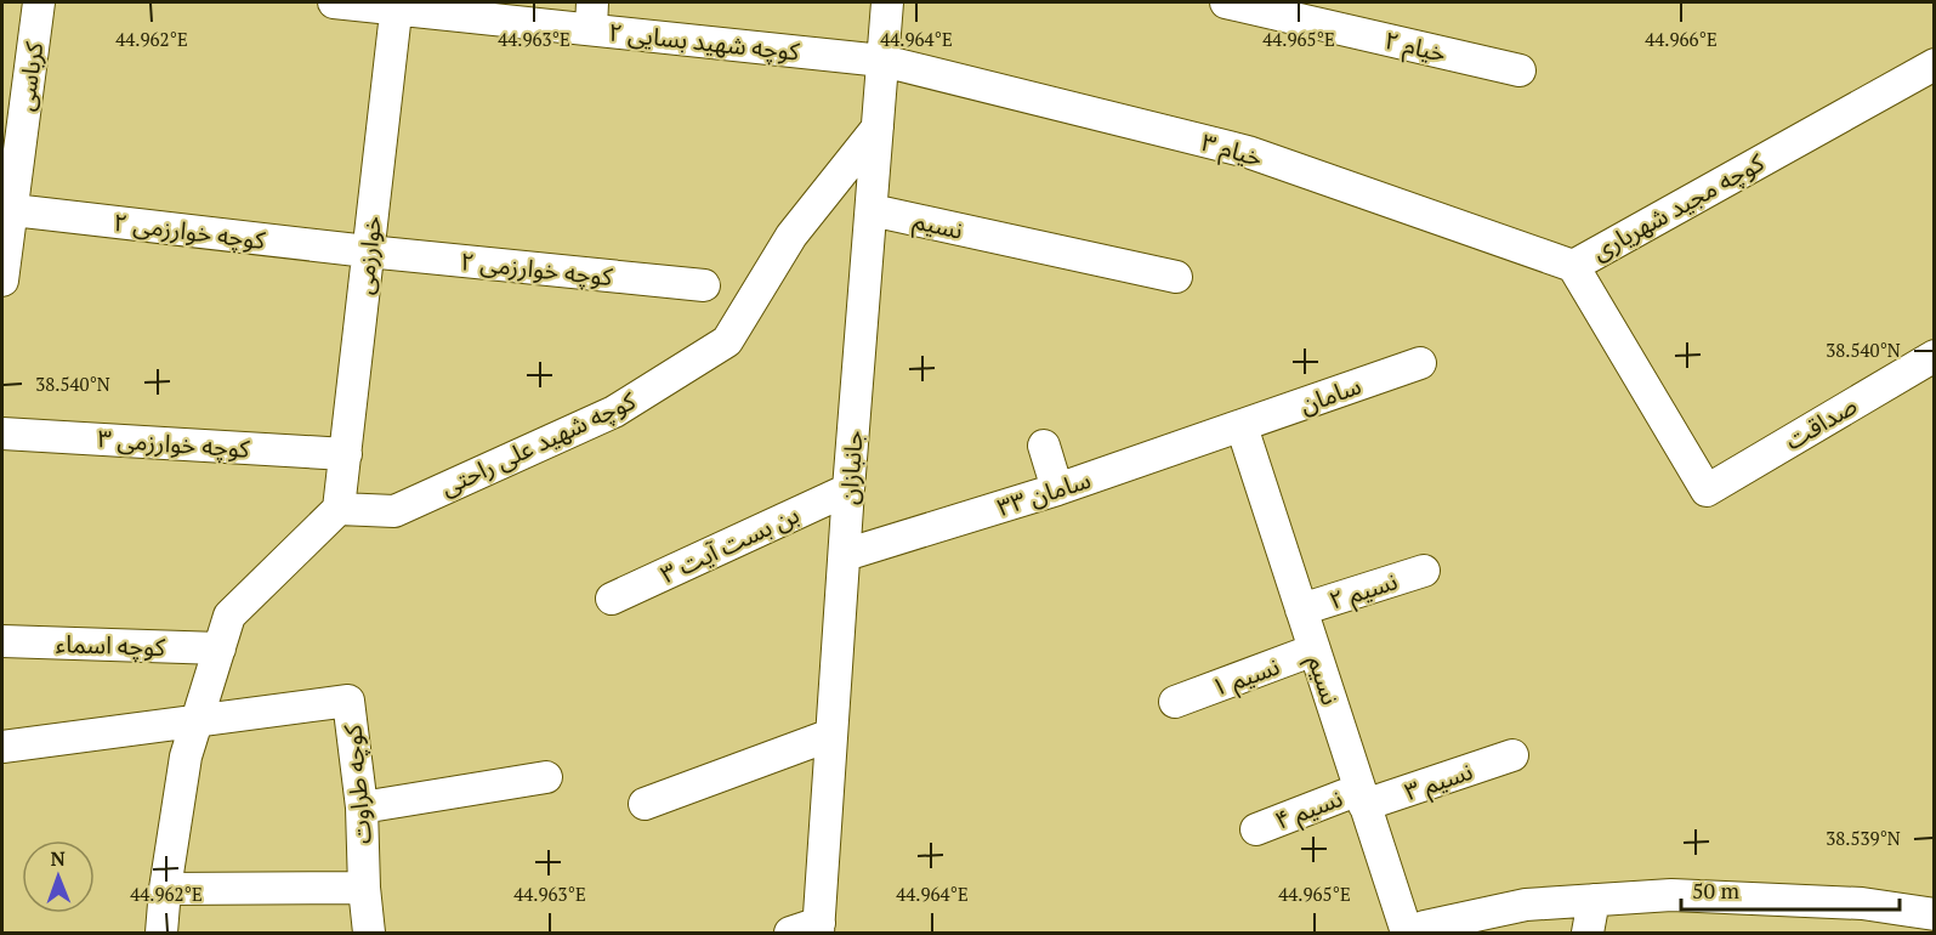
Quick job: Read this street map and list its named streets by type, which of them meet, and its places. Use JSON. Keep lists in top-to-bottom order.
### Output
{
  "streets": {
    "street": [
      "کوچه شهید بسایی ۲",
      "خیام ۲",
      "کرباسی",
      "۳ خیام",
      "کوچه مجید شهریاری",
      "نسیم",
      "۲ کوچه خوارزمی",
      "خوارزمی",
      "کوچه خوارزمی ۲",
      "سامان",
      "صداقت",
      "۳ کوچه خوارزمی",
      "کوچه شهید علی راحتی",
      "جانبازان",
      "۳۳ سامان",
      "بن بست آیت ۳",
      "نسیم ۲",
      "کوچه اسماء",
      "نسیم ۱",
      "نسیم ۳",
      "کوچه طراوت",
      "نسیم ۴"
    ]
  },
  "crossings": [
    ["کوچه شهید بسایی ۲", "۳ خیام"],
    ["کوچه شهید بسایی ۲", "خوارزمی"],
    ["کوچه شهید بسایی ۲", "جانبازان"],
    ["کرباسی", "۲ کوچه خوارزمی"],
    ["۳ خیام", "کوچه مجید شهریاری"],
    ["۳ خیام", "جانبازان"],
    ["کوچه مجید شهریاری", "صداقت"],
    ["نسیم", "سامان"],
    ["نسیم", "جانبازان"],
    ["نسیم", "۳۳ سامان"],
    ["نسیم", "نسیم ۲"],
    ["نسیم", "نسیم ۱"],
    ["نسیم", "نسیم ۳"],
    ["نسیم", "نسیم ۴"],
    ["۲ کوچه خوارزمی", "خوارزمی"],
    ["۲ کوچه خوارزمی", "کوچه خوارزمی ۲"],
    ["خوارزمی", "کوچه خوارزمی ۲"],
    ["خوارزمی", "۳ کوچه خوارزمی"],
    ["خوارزمی", "کوچه شهید علی راحتی"],
    ["سامان", "۳۳ سامان"],
    ["کوچه شهید علی راحتی", "جانبازان"],
    ["جانبازان", "۳۳ سامان"],
    ["جانبازان", "بن بست آیت ۳"],
    ["نسیم ۳", "نسیم ۴"]
  ],
  "scale_bar": "50 m",
  "north": "top",
  "coordinates": [
    "44.962°E",
    "44.963°E",
    "44.964°E",
    "44.965°E",
    "44.966°E",
    "38.540°N",
    "38.539°N"
  ]
}
